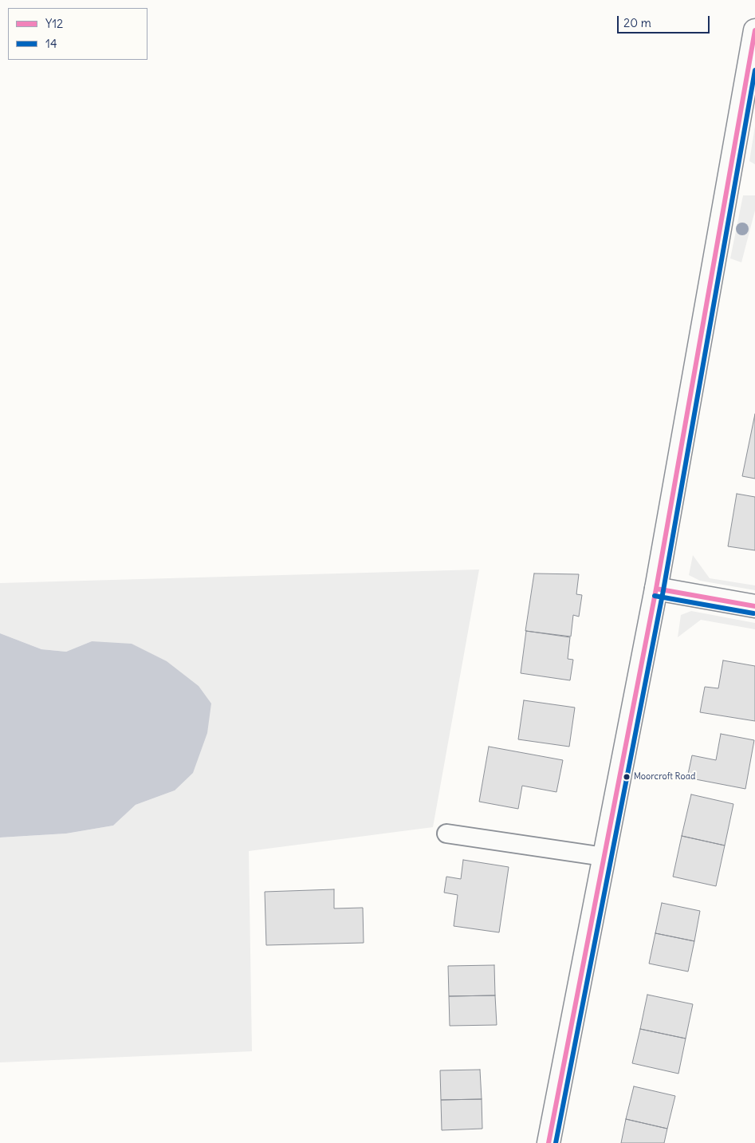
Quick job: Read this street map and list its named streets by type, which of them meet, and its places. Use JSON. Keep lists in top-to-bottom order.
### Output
{
  "places": ["Moorcroft Road"],
  "lines": ["transit line Y12", "transit line 14"],
  "legend": ["Y12", "14"],
  "scale_bar": "20 m"
}
